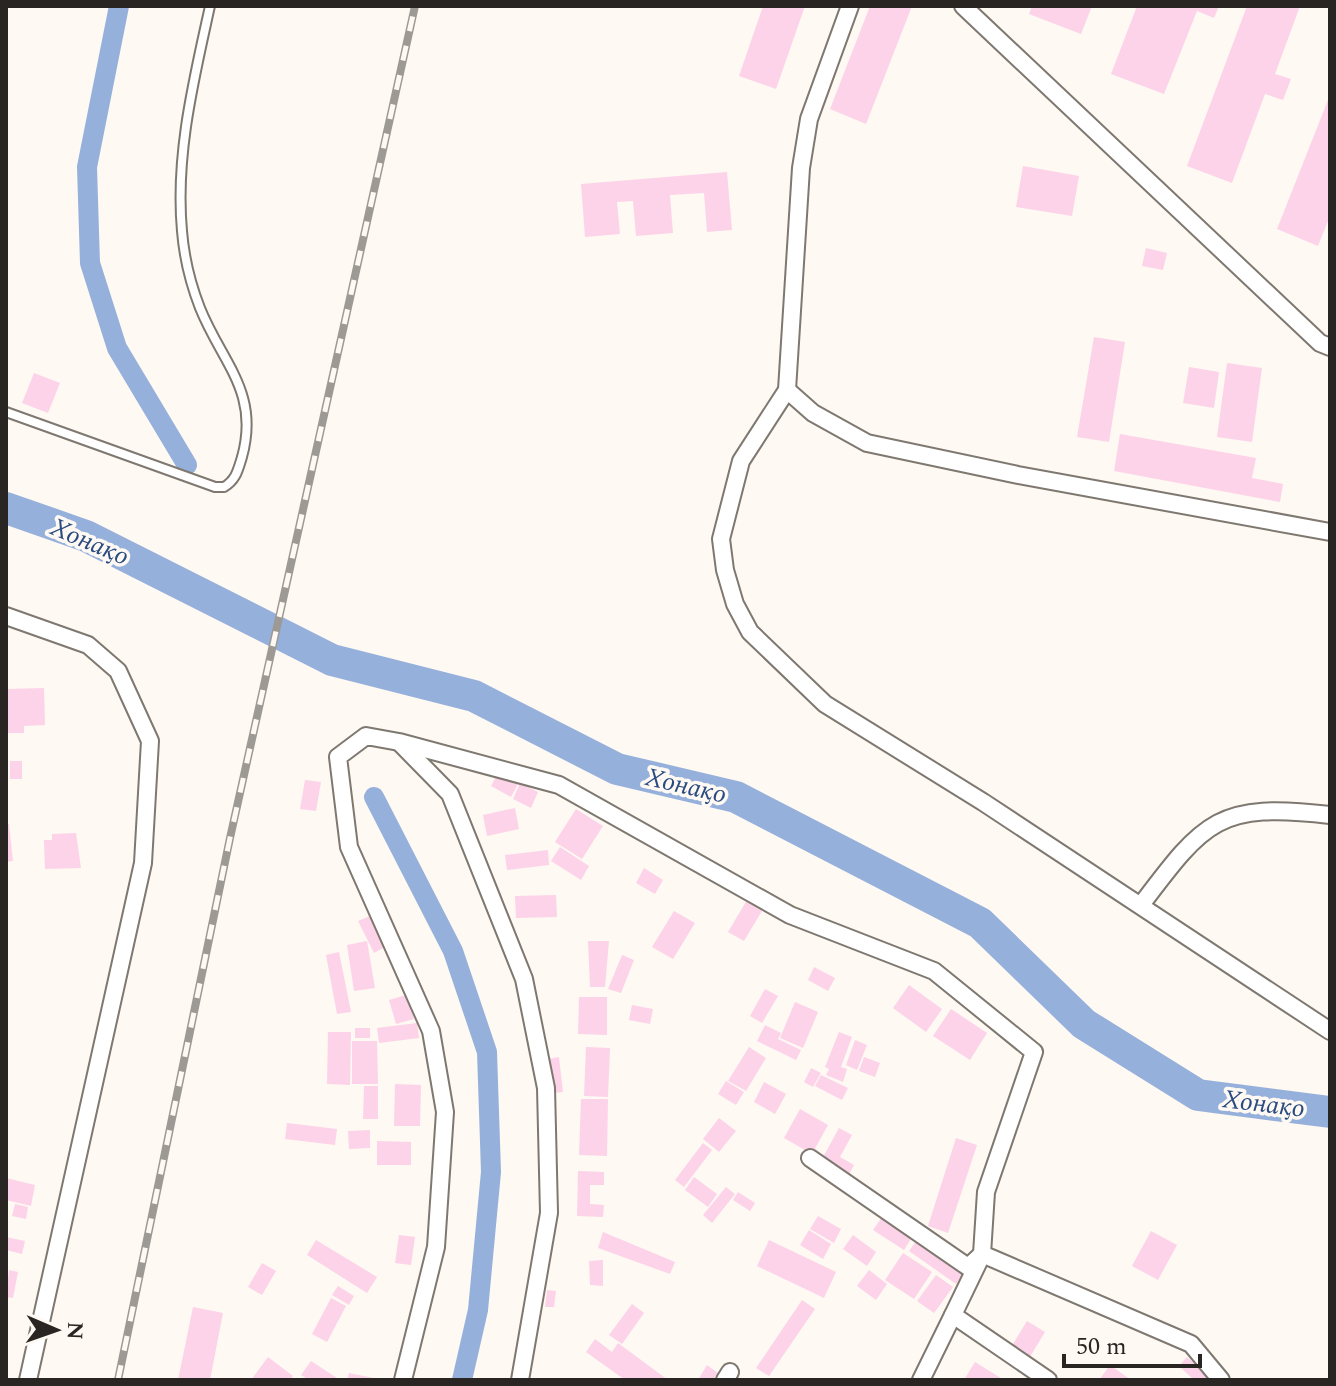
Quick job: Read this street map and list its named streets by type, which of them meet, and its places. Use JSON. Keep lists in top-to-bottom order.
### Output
{
  "water": ["Хонақо"],
  "scale_bar": "50 m",
  "north": "right"
}
